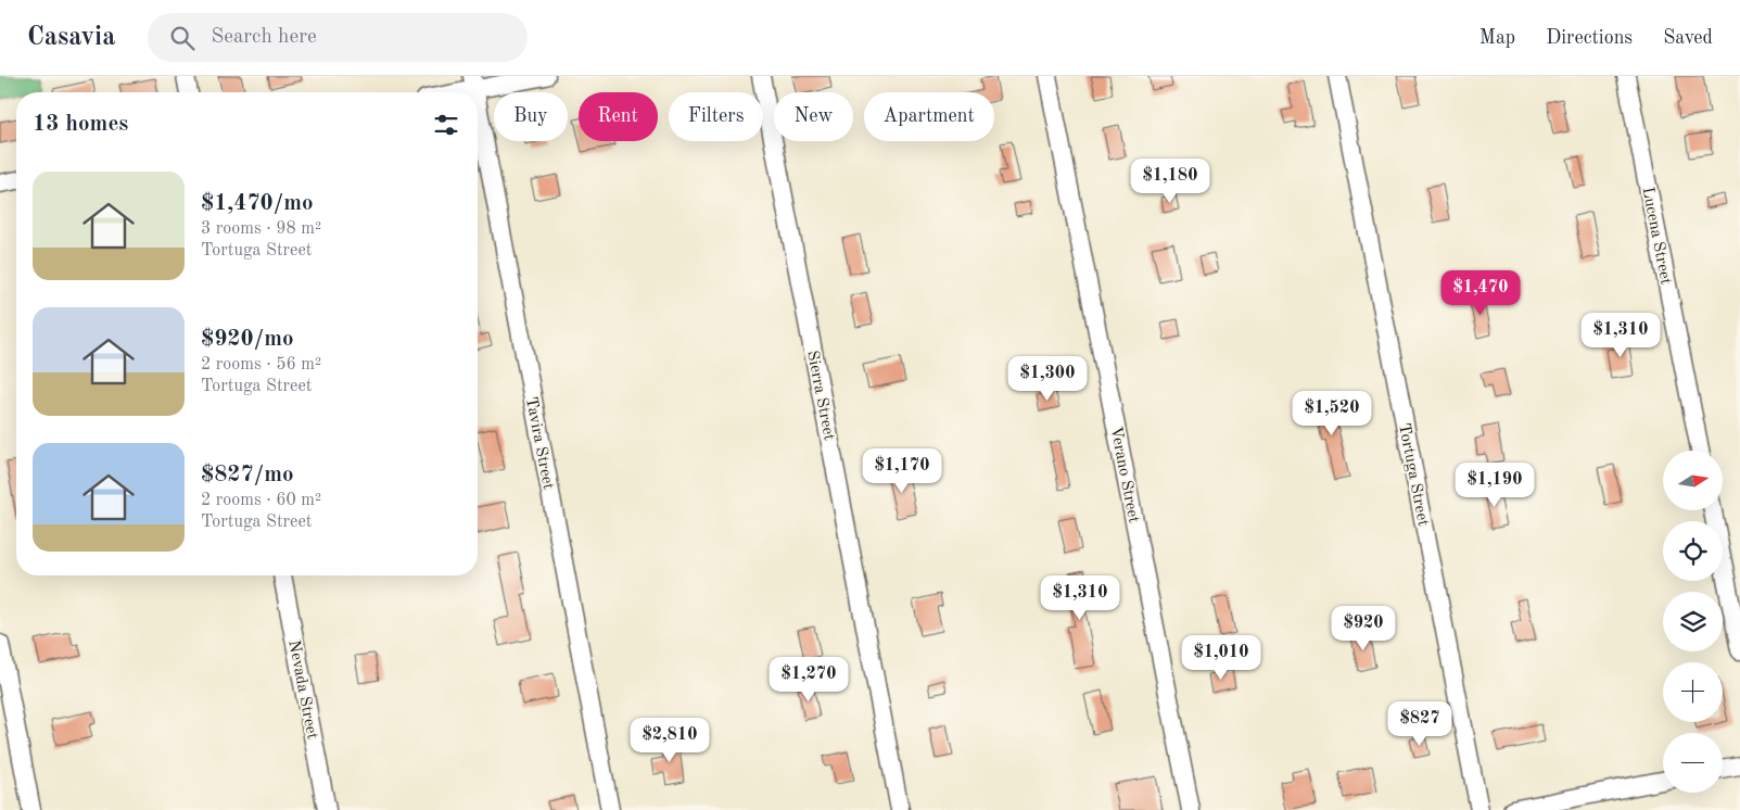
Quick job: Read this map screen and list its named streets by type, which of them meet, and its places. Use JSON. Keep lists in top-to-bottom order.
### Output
{
  "streets": {
    "street": [
      "Lucena Street",
      "Sierra Street",
      "Tavira Street",
      "Verano Street",
      "Tortuga Street",
      "Nevada Street"
    ]
  },
  "north": "right",
  "page": {
    "header": "Casavia",
    "search": "Search here",
    "nav": ["Map", "Directions", "Saved"],
    "chip": [
      "Buy",
      "Rent",
      "Filters",
      "New",
      "Apartment"
    ],
    "heading": "13 homes",
    "list": [
      {
        "name": "$1,470/mo",
        "note": "3 rooms · 98 m² · Tortuga Street"
      },
      {
        "name": "$920/mo",
        "note": "2 rooms · 56 m² · Tortuga Street"
      },
      {
        "name": "$827/mo",
        "note": "2 rooms · 60 m² · Tortuga Street"
      }
    ],
    "price": [
      "$1,180",
      "$1,470",
      "$1,310",
      "$1,300",
      "$1,520",
      "$1,170",
      "$1,190",
      "$1,310",
      "$920",
      "$1,010",
      "$1,270",
      "$827",
      "$2,810"
    ],
    "map_buttons": ["+", "−"]
  }
}
